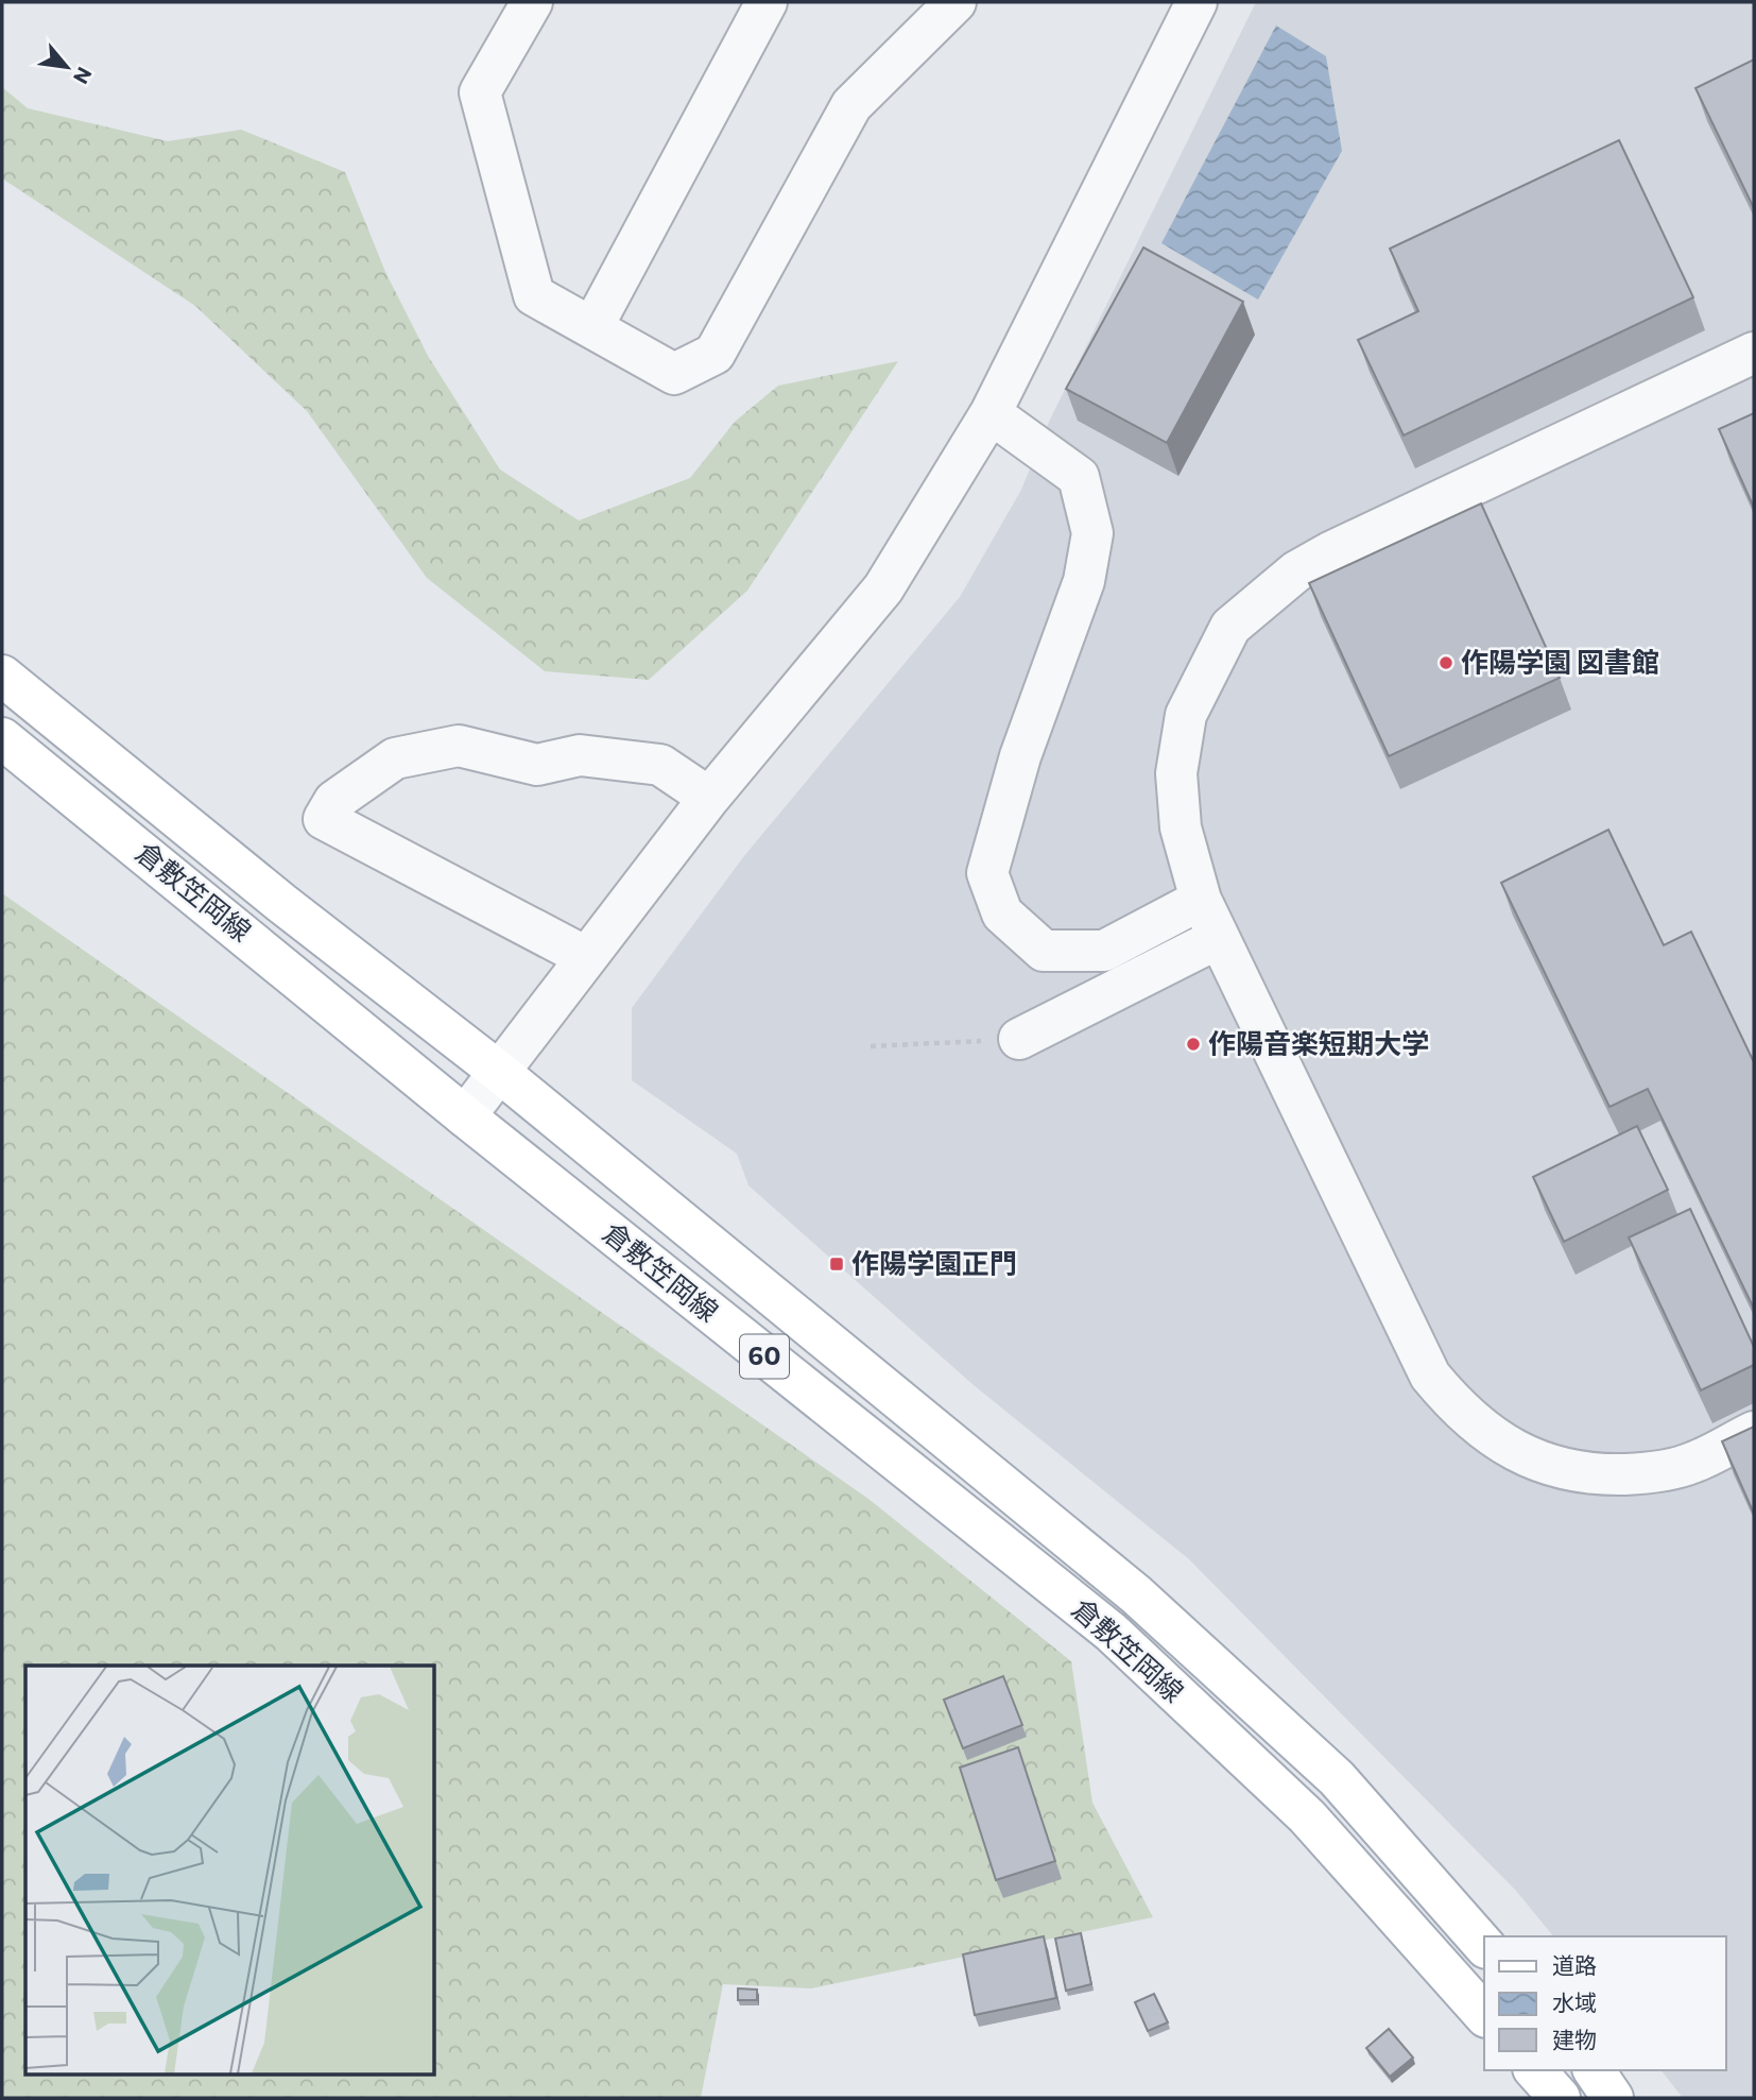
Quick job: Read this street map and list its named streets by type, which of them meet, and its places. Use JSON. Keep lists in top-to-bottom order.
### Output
{
  "streets": {
    "main road": ["倉敷笠岡線", "60"]
  },
  "places": {
    "other": ["作陽学園 図書館", "作陽音楽短期大学"],
    "transit": ["作陽学園正門"]
  },
  "legend": ["道路", "水域", "建物"],
  "north": "bottom right"
}
